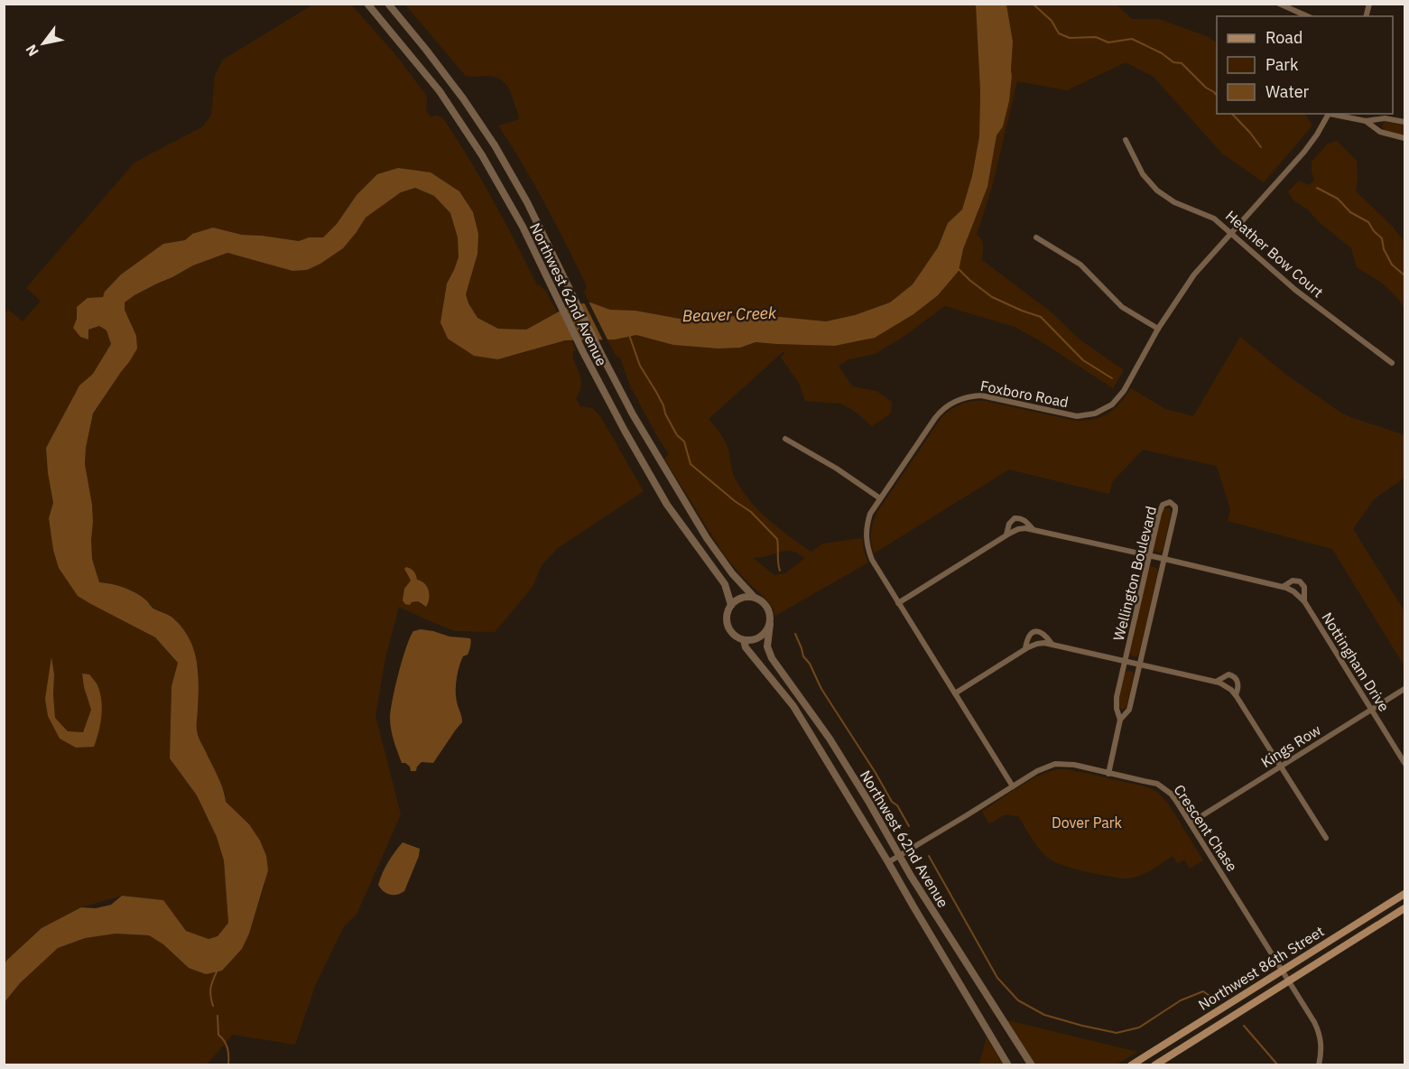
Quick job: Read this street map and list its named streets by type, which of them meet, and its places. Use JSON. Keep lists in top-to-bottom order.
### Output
{
  "streets": {
    "main road": ["Northwest 86th Street"],
    "street": [
      "Heather Bow Court",
      "Northwest 62nd Avenue",
      "Foxboro Road",
      "Wellington Boulevard",
      "Nottingham Drive",
      "Kings Row",
      "Crescent Chase"
    ]
  },
  "crossings": [
    ["Heather Bow Court", "Foxboro Road"],
    ["Northwest 62nd Avenue", "Crescent Chase"],
    ["Foxboro Road", "Nottingham Drive"],
    ["Foxboro Road", "Crescent Chase"],
    ["Wellington Boulevard", "Nottingham Drive"],
    ["Wellington Boulevard", "Crescent Chase"],
    ["Nottingham Drive", "Kings Row"],
    ["Kings Row", "Crescent Chase"],
    ["Crescent Chase", "Northwest 86th Street"]
  ],
  "water": ["Beaver Creek"],
  "parks": ["Dover Park"],
  "legend": ["Road", "Park", "Water"],
  "north": "bottom left"
}
